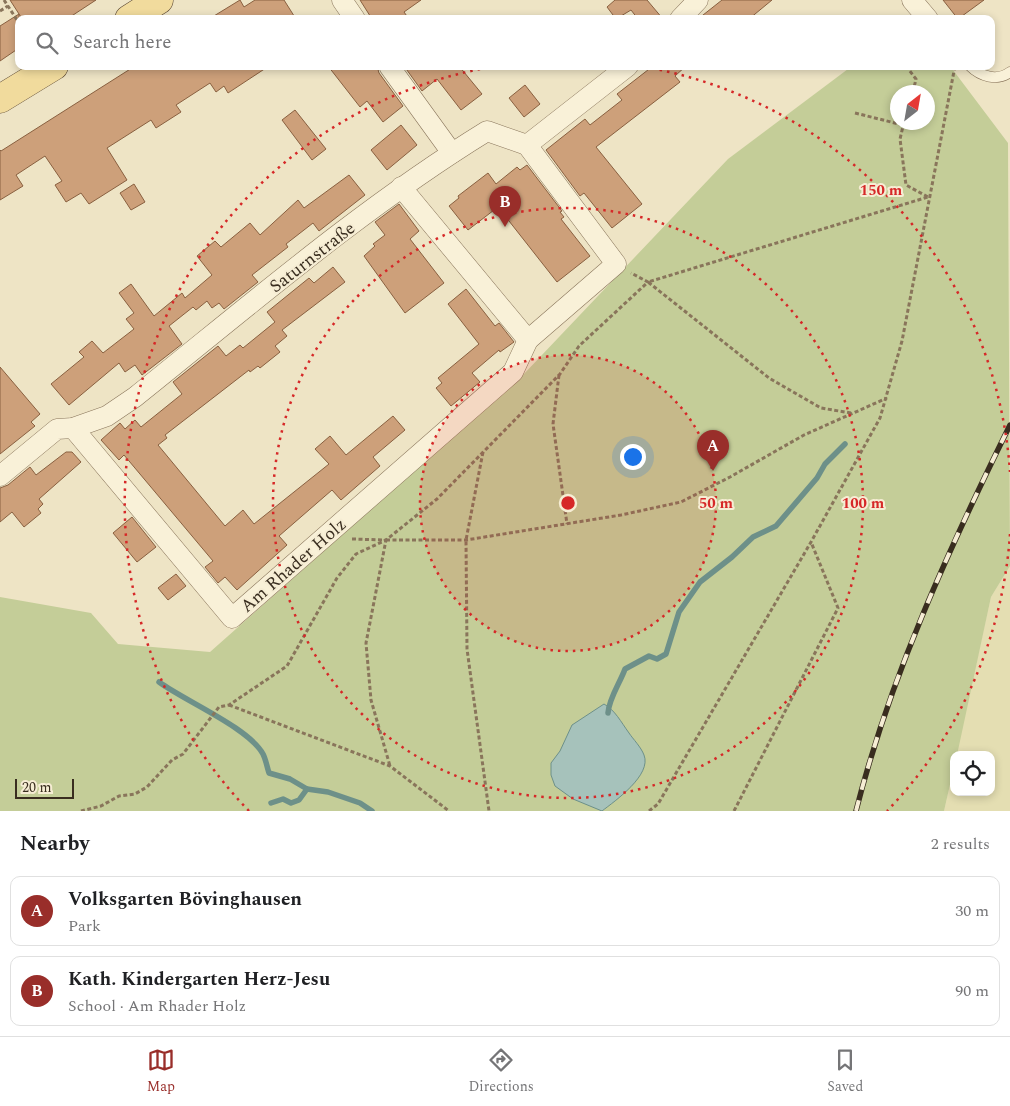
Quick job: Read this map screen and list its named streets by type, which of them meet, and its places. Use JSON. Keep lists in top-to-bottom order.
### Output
{
  "streets": {
    "street": ["Saturnstraße", "Am Rhader Holz"]
  },
  "crossings": [
    ["Saturnstraße", "Am Rhader Holz"]
  ],
  "scale_bar": "20 m",
  "north": "top right",
  "page": {
    "search": "Search here",
    "pins": ["B", "A"],
    "scale": "20 m",
    "heading": ["Nearby", "2 results"],
    "list": [
      {
        "mark": "A",
        "name": "Volksgarten Bövinghausen",
        "note": "Park",
        "value": "30 m"
      },
      {
        "mark": "B",
        "name": "Kath. Kindergarten Herz-Jesu",
        "note": "School · Am Rhader Holz",
        "value": "90 m"
      }
    ],
    "nav": ["Map", "Directions", "Saved"]
  },
  "rings": ["150 m", "50 m", "100 m"]
}
